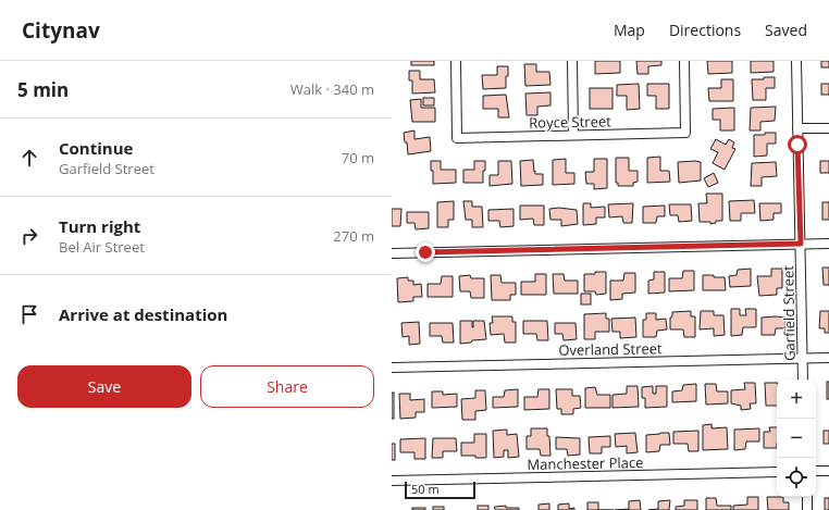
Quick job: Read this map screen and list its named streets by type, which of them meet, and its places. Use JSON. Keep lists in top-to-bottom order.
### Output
{
  "streets": {
    "street": [
      "Royce Street",
      "Garfield Street",
      "Overland Street",
      "Manchester Place"
    ]
  },
  "crossings": [
    ["Garfield Street", "Overland Street"]
  ],
  "scale_bar": "50 m",
  "page": {
    "header": "Citynav",
    "nav": ["Map", "Directions", "Saved"],
    "heading": ["5 min", "Walk · 340 m"],
    "list": [
      ["Continue", "Garfield Street", "70 m"],
      ["Turn right", "Bel Air Street", "270 m"],
      "Arrive at destination"
    ],
    "buttons": ["Save", "Share"],
    "map_buttons": ["+", "−"],
    "scale": "50 m"
  }
}
